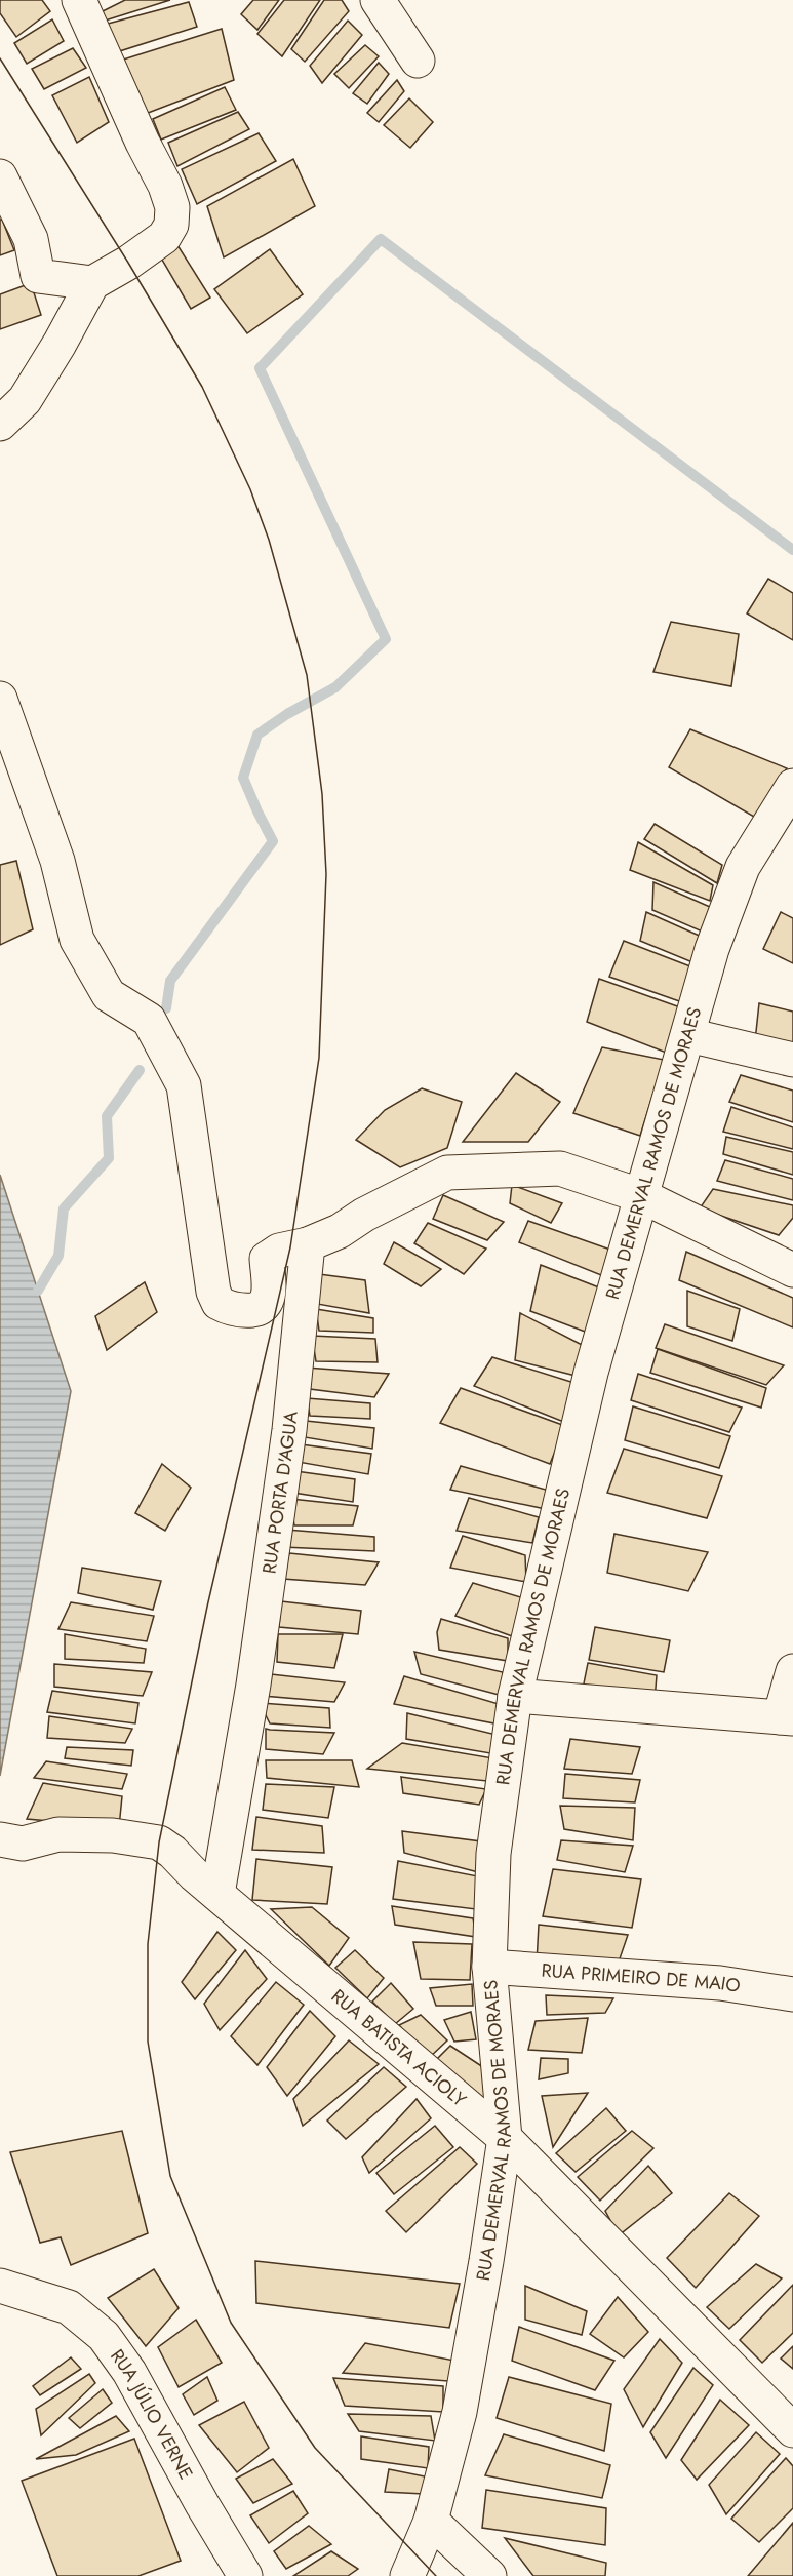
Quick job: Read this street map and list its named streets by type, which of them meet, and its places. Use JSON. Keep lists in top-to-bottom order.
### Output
{
  "streets": {
    "street": [
      "RUA DEMERVAL RAMOS DE MORAES",
      "RUA PORTA D'AGUA",
      "RUA PRIMEIRO DE MAIO",
      "RUA BATISTA ACIOLY",
      "RUA JÚLIO VERNE"
    ]
  },
  "crossings": [
    ["RUA DEMERVAL RAMOS DE MORAES", "RUA PRIMEIRO DE MAIO"],
    ["RUA DEMERVAL RAMOS DE MORAES", "RUA BATISTA ACIOLY"],
    ["RUA PORTA D'AGUA", "RUA BATISTA ACIOLY"]
  ]
}
